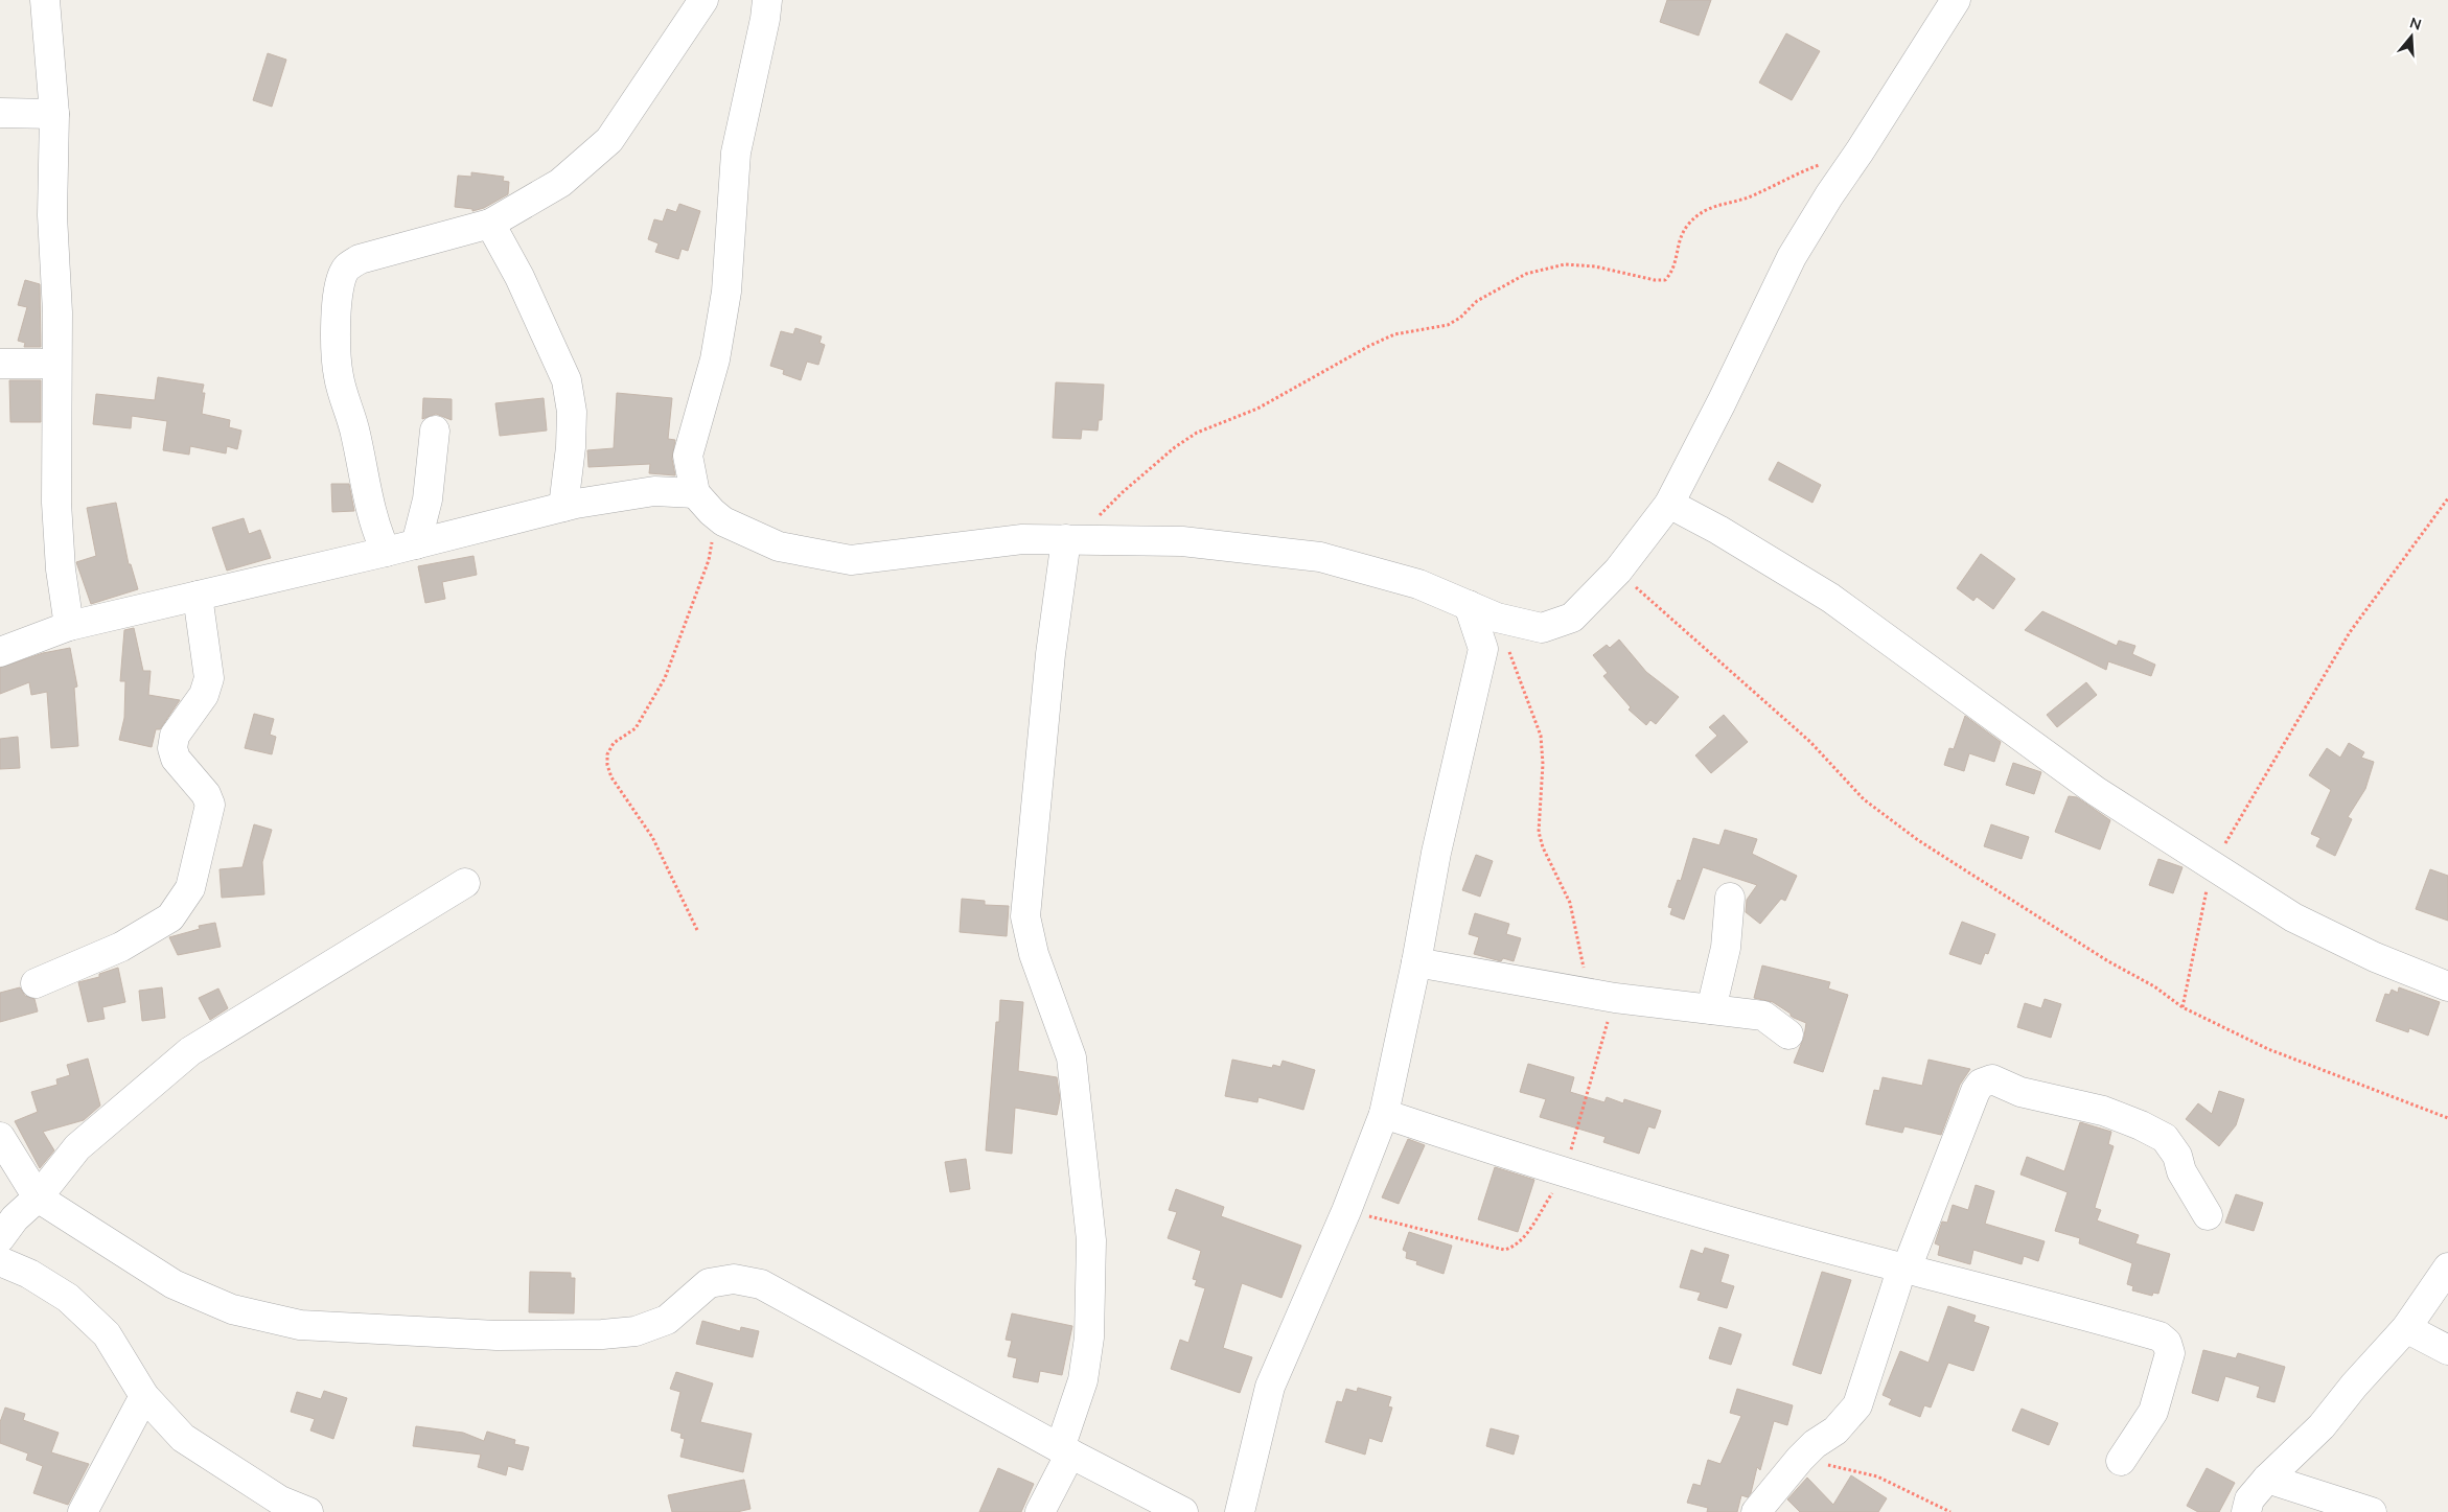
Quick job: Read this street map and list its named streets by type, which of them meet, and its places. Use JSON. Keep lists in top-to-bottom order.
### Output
{
  "north": "top"
}
